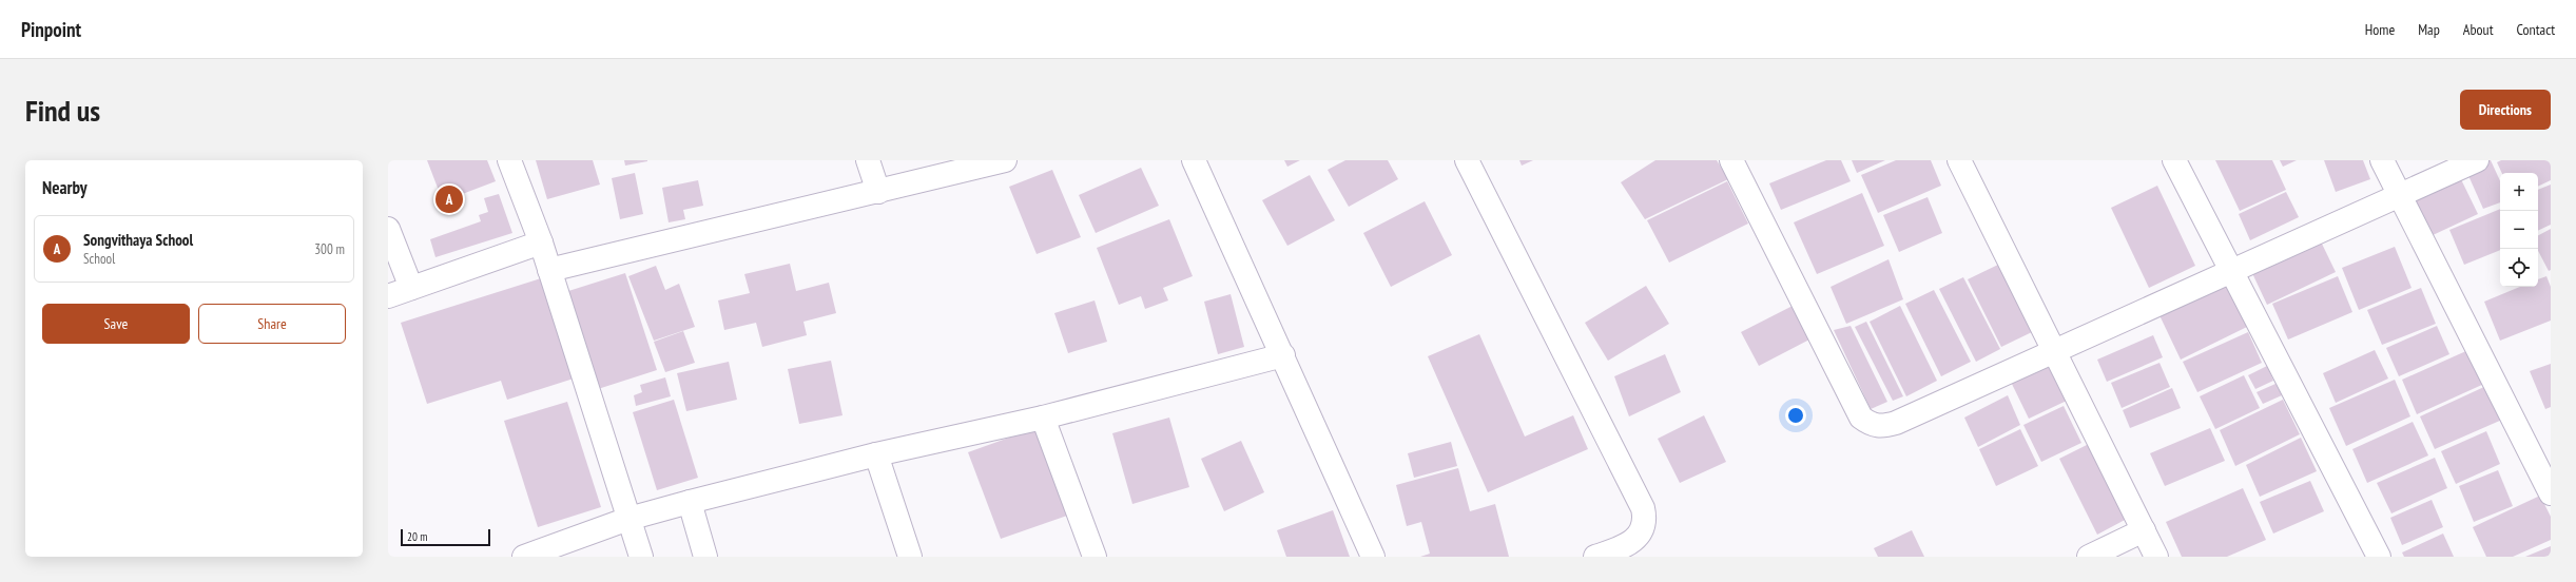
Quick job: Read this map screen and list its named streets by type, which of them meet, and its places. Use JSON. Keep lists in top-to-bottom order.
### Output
{
  "scale_bar": "20 m",
  "page": {
    "header": "Pinpoint",
    "nav": [
      "Home",
      "Map",
      "About",
      "Contact"
    ],
    "buttons": [
      "Directions",
      ["Save", "Share"]
    ],
    "title": "Find us",
    "heading": "Nearby",
    "map_buttons": ["+", "−"],
    "pins": "A",
    "list": [
      {
        "mark": "A",
        "name": "Songvithaya School",
        "note": "School",
        "value": "300 m"
      }
    ],
    "scale": "20 m"
  }
}
